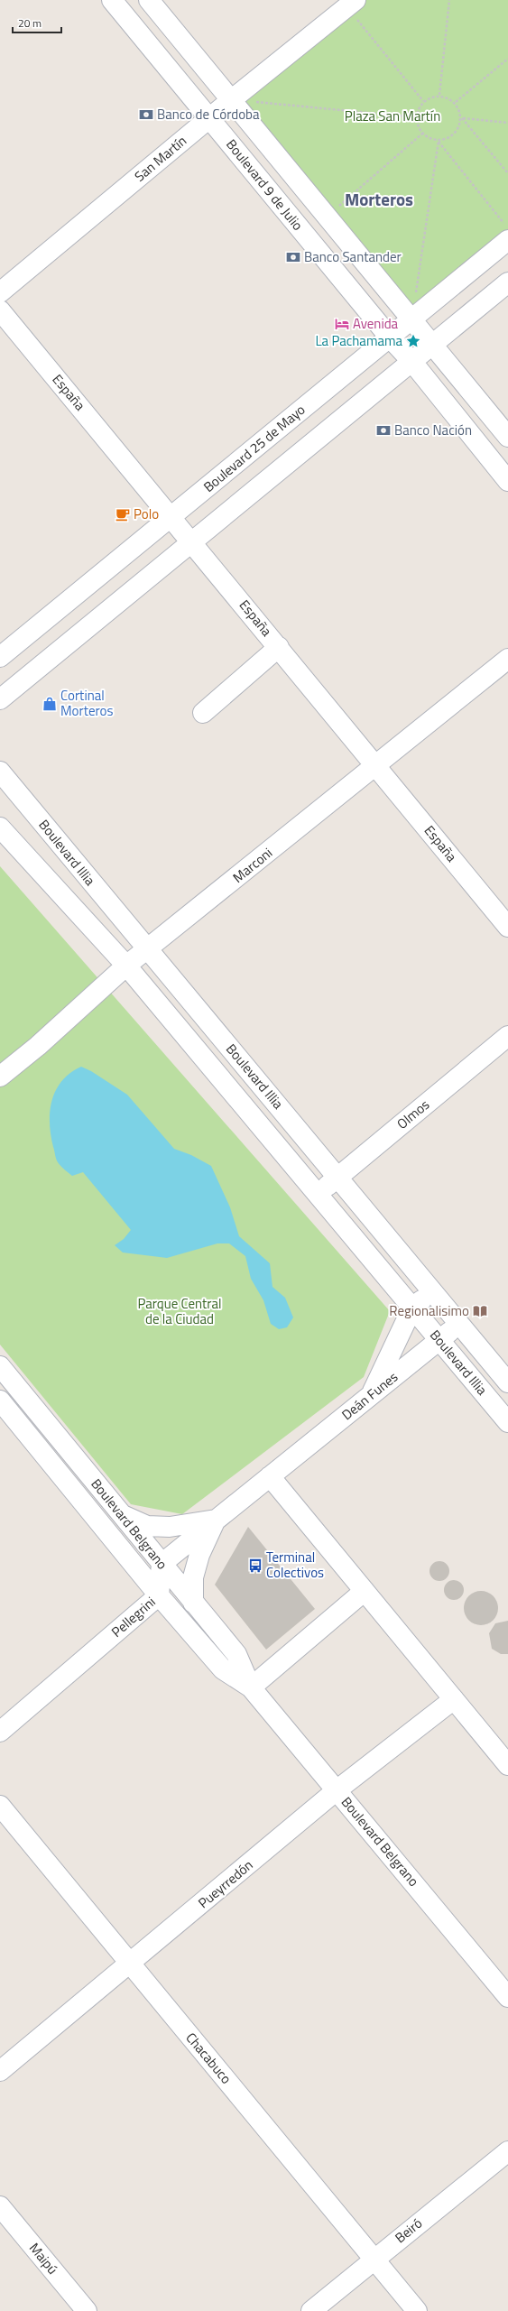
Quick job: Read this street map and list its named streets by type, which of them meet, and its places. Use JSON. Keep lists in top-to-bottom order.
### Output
{
  "streets": {
    "street": [
      "San Martín",
      "Boulevard 9 de Julio",
      "España",
      "Boulevard 25 de Mayo",
      "Boulevard Illia",
      "Marconi",
      "Olmos",
      "Deán Funes",
      "Boulevard Belgrano",
      "Pellegrini",
      "Pueyrredón",
      "Chacabuco",
      "Beiró",
      "Maipú"
    ]
  },
  "crossings": [
    ["San Martín", "Boulevard 9 de Julio"],
    ["Boulevard 9 de Julio", "Boulevard 25 de Mayo"],
    ["España", "Boulevard 25 de Mayo"],
    ["España", "Marconi"],
    ["Boulevard Illia", "Marconi"],
    ["Boulevard Illia", "Olmos"],
    ["Boulevard Illia", "Deán Funes"],
    ["Boulevard Belgrano", "Pellegrini"],
    ["Boulevard Belgrano", "Pueyrredón"],
    ["Pueyrredón", "Chacabuco"],
    ["Chacabuco", "Beiró"]
  ],
  "districts": ["Morteros"],
  "parks": ["Plaza San Martín", "Parque Central de la Ciudad"],
  "places": {
    "bank": ["Banco de Córdoba", "Banco Santander", "Banco Nación"],
    "hotel": ["Avenida"],
    "place": ["La Pachamama"],
    "cafe": ["Polo"],
    "shop": ["Cortinal Morteros"],
    "library": ["Regionalisimo"],
    "bus stop": ["Terminal Colectivos"]
  },
  "scale_bar": "20 m"
}
